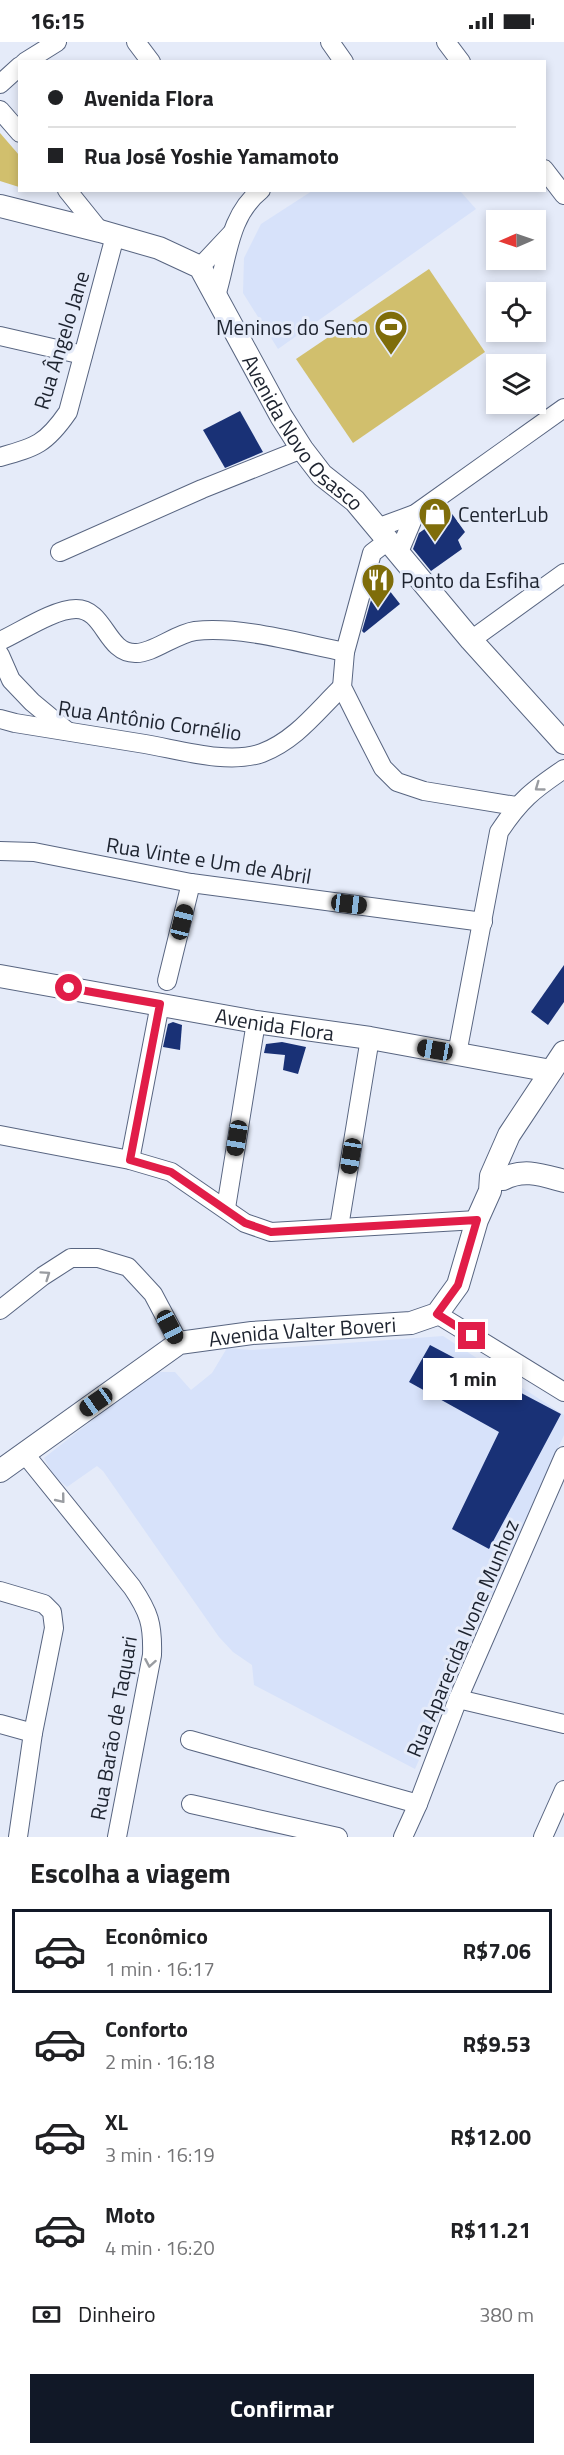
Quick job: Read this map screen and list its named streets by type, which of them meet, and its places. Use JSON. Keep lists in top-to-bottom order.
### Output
{
  "streets": {
    "main road": ["Avenida Novo Osasco", "Avenida Flora", "Avenida Valter Boveri"],
    "street": [
      "Rua Ângelo Jane",
      "Rua Antônio Cornélio",
      "Rua Vinte e Um de Abril",
      "Rua Aparecida Ivone Munhoz",
      "Rua Barão de Taquari"
    ]
  },
  "crossings": [
    ["Avenida Valter Boveri", "Rua Barão de Taquari"]
  ],
  "one_way": ["Rua Barão de Taquari"],
  "places": {
    "sports": ["Meninos do Seno"],
    "shop": ["CenterLub"],
    "restaurant": ["Ponto da Esfiha"]
  },
  "north": "left",
  "page": {
    "status": "16:15",
    "banner": ["Avenida Flora", "Rua José Yoshie Yamamoto"],
    "bubble": "1 min",
    "heading": "Escolha a viagem",
    "list": [
      {
        "name": "Econômico",
        "note": "1 min · 16:17",
        "value": "R$7.06"
      },
      {
        "name": "Conforto",
        "note": "2 min · 16:18",
        "value": "R$9.53"
      },
      {
        "name": "XL",
        "note": "3 min · 16:19",
        "value": "R$12.00"
      },
      {
        "name": "Moto",
        "note": "4 min · 16:20",
        "value": "R$11.21"
      }
    ],
    "pay": ["Dinheiro", "380 m"],
    "buttons": "Confirmar"
  }
}
